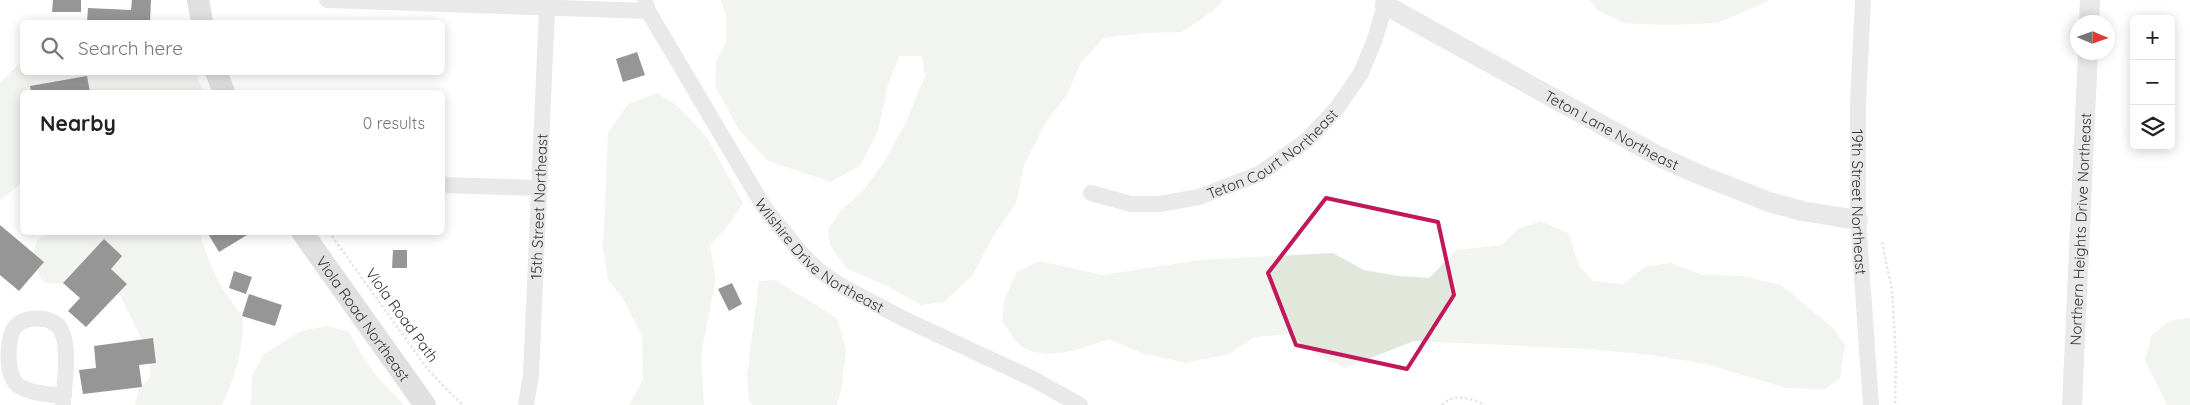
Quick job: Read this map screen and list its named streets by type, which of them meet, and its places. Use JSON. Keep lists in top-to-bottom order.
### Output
{
  "streets": {
    "main road": ["Viola Road Northeast"],
    "street": [
      "Teton Lane Northeast",
      "Teton Court Northeast",
      "19th Street Northeast",
      "15th Street Northeast",
      "Northern Heights Drive Northeast",
      "Wilshire Drive Northeast"
    ],
    "path": ["Viola Road Path"]
  },
  "crossings": [
    ["Teton Lane Northeast", "Teton Court Northeast"],
    ["Teton Lane Northeast", "19th Street Northeast"]
  ],
  "north": "right",
  "page": {
    "map_buttons": ["+", "−"],
    "search": "Search here",
    "heading": ["Nearby", "0 results"]
  }
}
